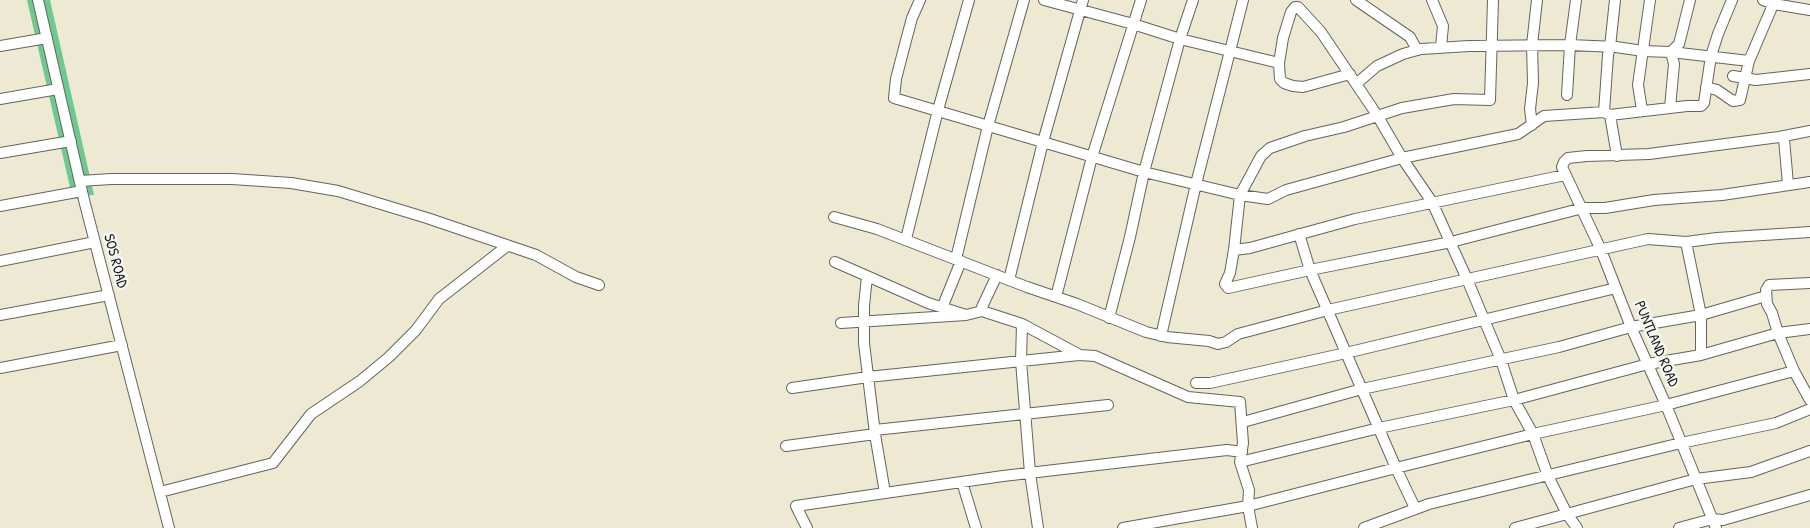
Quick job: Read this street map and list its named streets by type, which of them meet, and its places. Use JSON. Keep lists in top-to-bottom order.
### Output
{
  "streets": {
    "street": ["SOS ROAD", "PUNTLAND ROAD"]
  }
}
